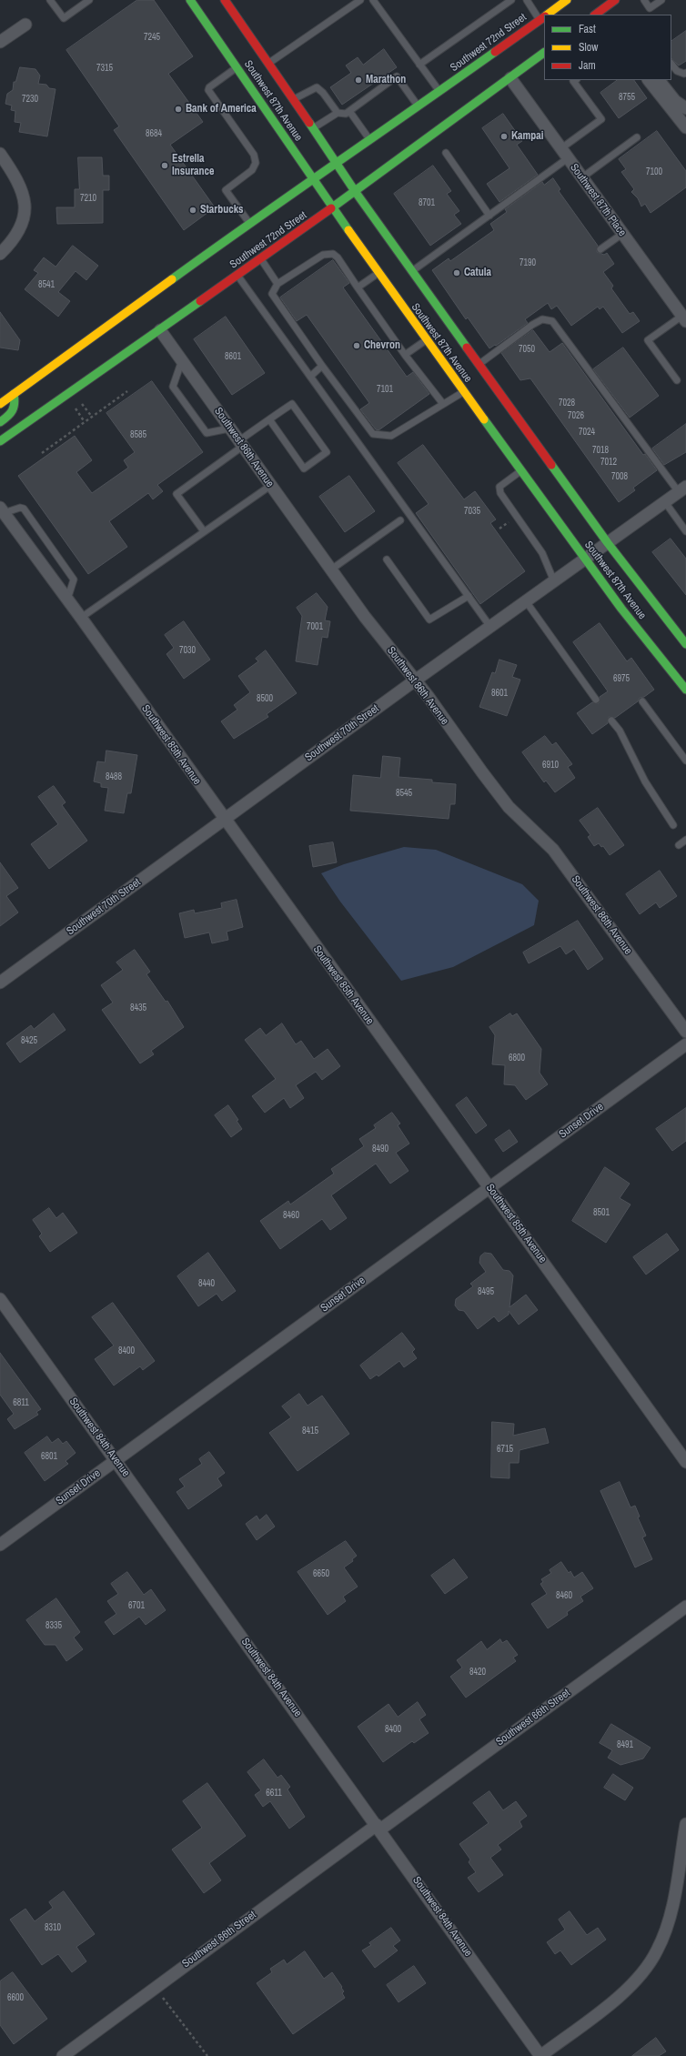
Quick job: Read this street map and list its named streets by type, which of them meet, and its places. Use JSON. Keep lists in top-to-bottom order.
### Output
{
  "streets": {
    "main road": ["Southwest 72nd Street", "Southwest 87th Avenue"],
    "street": [
      "Southwest 87th Place",
      "Southwest 86th Avenue",
      "Southwest 70th Street",
      "Southwest 85th Avenue",
      "Sunset Drive",
      "Southwest 84th Avenue",
      "Southwest 66th Street"
    ]
  },
  "crossings": [
    ["Southwest 72nd Street", "Southwest 87th Avenue"],
    ["Southwest 72nd Street", "Southwest 87th Place"],
    ["Southwest 72nd Street", "Southwest 86th Avenue"],
    ["Southwest 87th Avenue", "Southwest 70th Street"],
    ["Southwest 86th Avenue", "Southwest 70th Street"],
    ["Southwest 70th Street", "Southwest 85th Avenue"],
    ["Southwest 85th Avenue", "Sunset Drive"],
    ["Sunset Drive", "Southwest 84th Avenue"],
    ["Southwest 84th Avenue", "Southwest 66th Street"]
  ],
  "places": [
    "Marathon",
    "Bank of America",
    "Kampai",
    "Estrella Insurance",
    "Starbucks",
    "Catula",
    "Chevron"
  ],
  "house_numbers": [
    "7245",
    "7315",
    "8755",
    "7230",
    "8684",
    "7100",
    "7210",
    "8701",
    "7190",
    "8541",
    "7050",
    "8601",
    "7101",
    "7028",
    "7026",
    "7024",
    "8585",
    "7018",
    "7012",
    "7008",
    "7035",
    "7001",
    "7030",
    "6975",
    "8601",
    "8500",
    "6910",
    "8488",
    "8545",
    "8435",
    "8425",
    "6800",
    "8490",
    "8501",
    "8460",
    "8440",
    "8495",
    "8400",
    "6811",
    "8415",
    "6715",
    "6801",
    "6650",
    "8460",
    "6701",
    "8335",
    "8420",
    "8400",
    "8491",
    "6611",
    "8310",
    "6600"
  ],
  "legend": ["Fast", "Slow", "Jam"]
}
